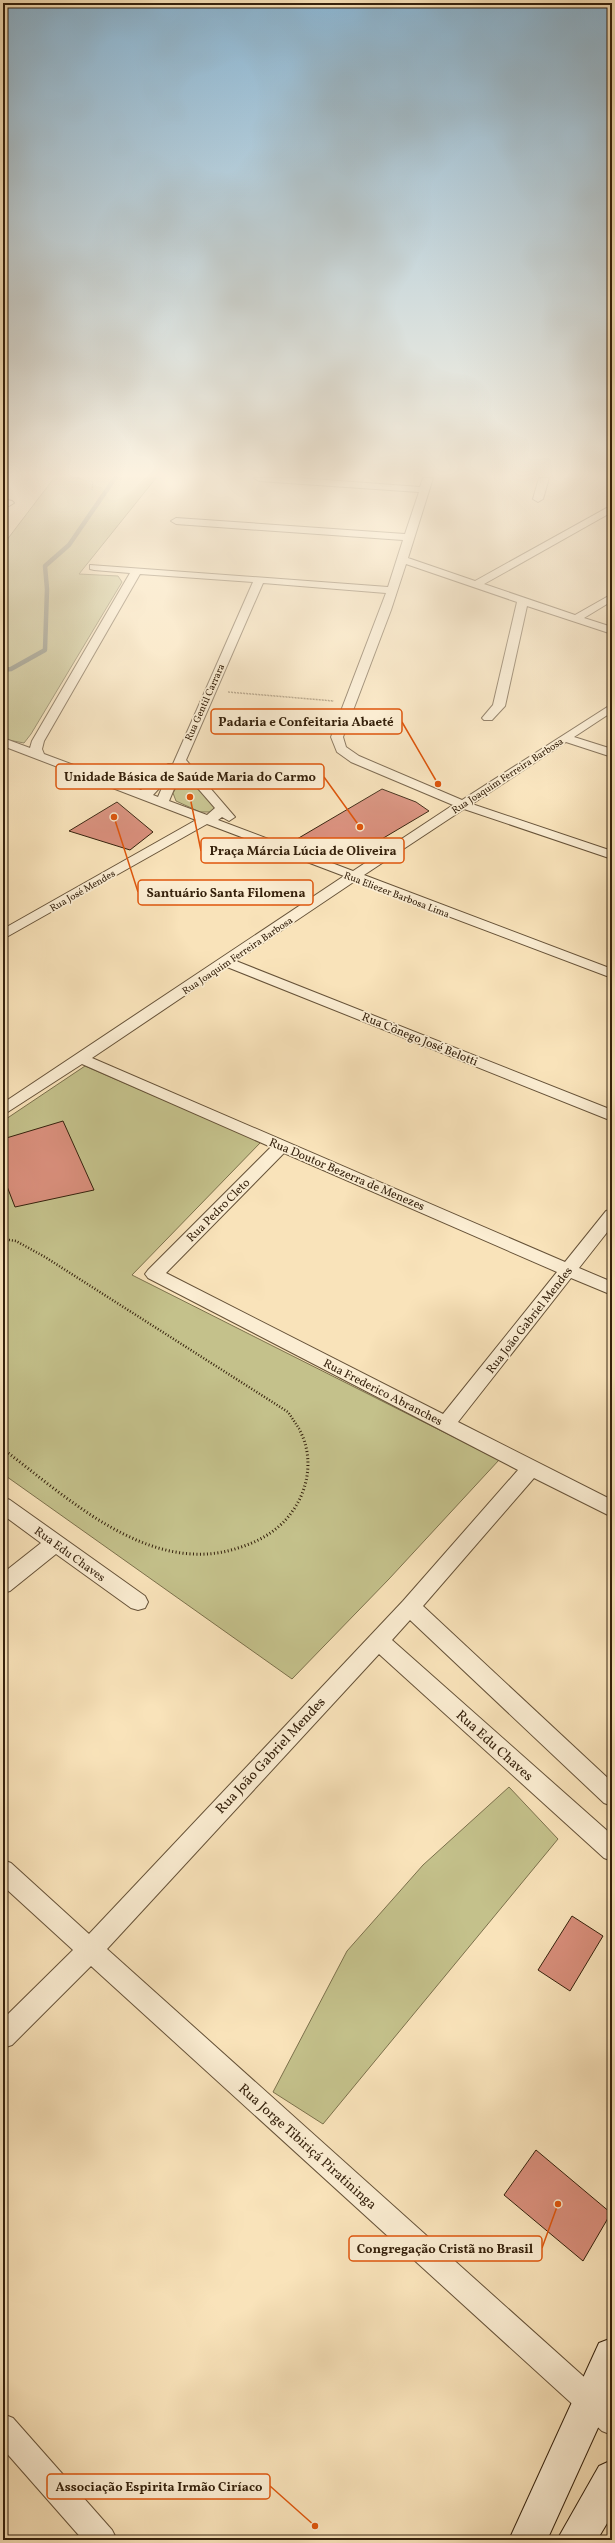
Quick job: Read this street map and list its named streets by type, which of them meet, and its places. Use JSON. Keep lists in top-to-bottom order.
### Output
{
  "streets": {
    "street": [
      "Rua Gentil Carrara",
      "Rua Joaquim Ferreira Barbosa",
      "Rua José Mendes",
      "Rua Eliezer Barbosa Lima",
      "Rua Cônego José Belotti",
      "Rua Doutor Bezerra de Menezes",
      "Rua Pedro Cleto",
      "Rua João Gabriel Mendes",
      "Rua Frederico Abranches",
      "Rua Edu Chaves",
      "Rua Jorge Tibiriçá Piratininga"
    ]
  },
  "crossings": [
    ["Rua Gentil Carrara", "Rua Eliezer Barbosa Lima"],
    ["Rua Joaquim Ferreira Barbosa", "Rua Eliezer Barbosa Lima"],
    ["Rua Joaquim Ferreira Barbosa", "Rua Cônego José Belotti"],
    ["Rua Joaquim Ferreira Barbosa", "Rua Doutor Bezerra de Menezes"],
    ["Rua José Mendes", "Rua Eliezer Barbosa Lima"],
    ["Rua Doutor Bezerra de Menezes", "Rua Pedro Cleto"],
    ["Rua Doutor Bezerra de Menezes", "Rua João Gabriel Mendes"],
    ["Rua Pedro Cleto", "Rua Frederico Abranches"],
    ["Rua João Gabriel Mendes", "Rua Frederico Abranches"],
    ["Rua João Gabriel Mendes", "Rua Edu Chaves"],
    ["Rua João Gabriel Mendes", "Rua Jorge Tibiriçá Piratininga"]
  ],
  "places": [
    "Padaria e Confeitaria Abaeté",
    "Praça Márcia Lúcia de Oliveira",
    "Santuário Santa Filomena",
    "Unidade Básica de Saúde Maria do Carmo",
    "Congregação Cristã no Brasil",
    "Associação Espirita Irmão Ciríaco"
  ]
}
